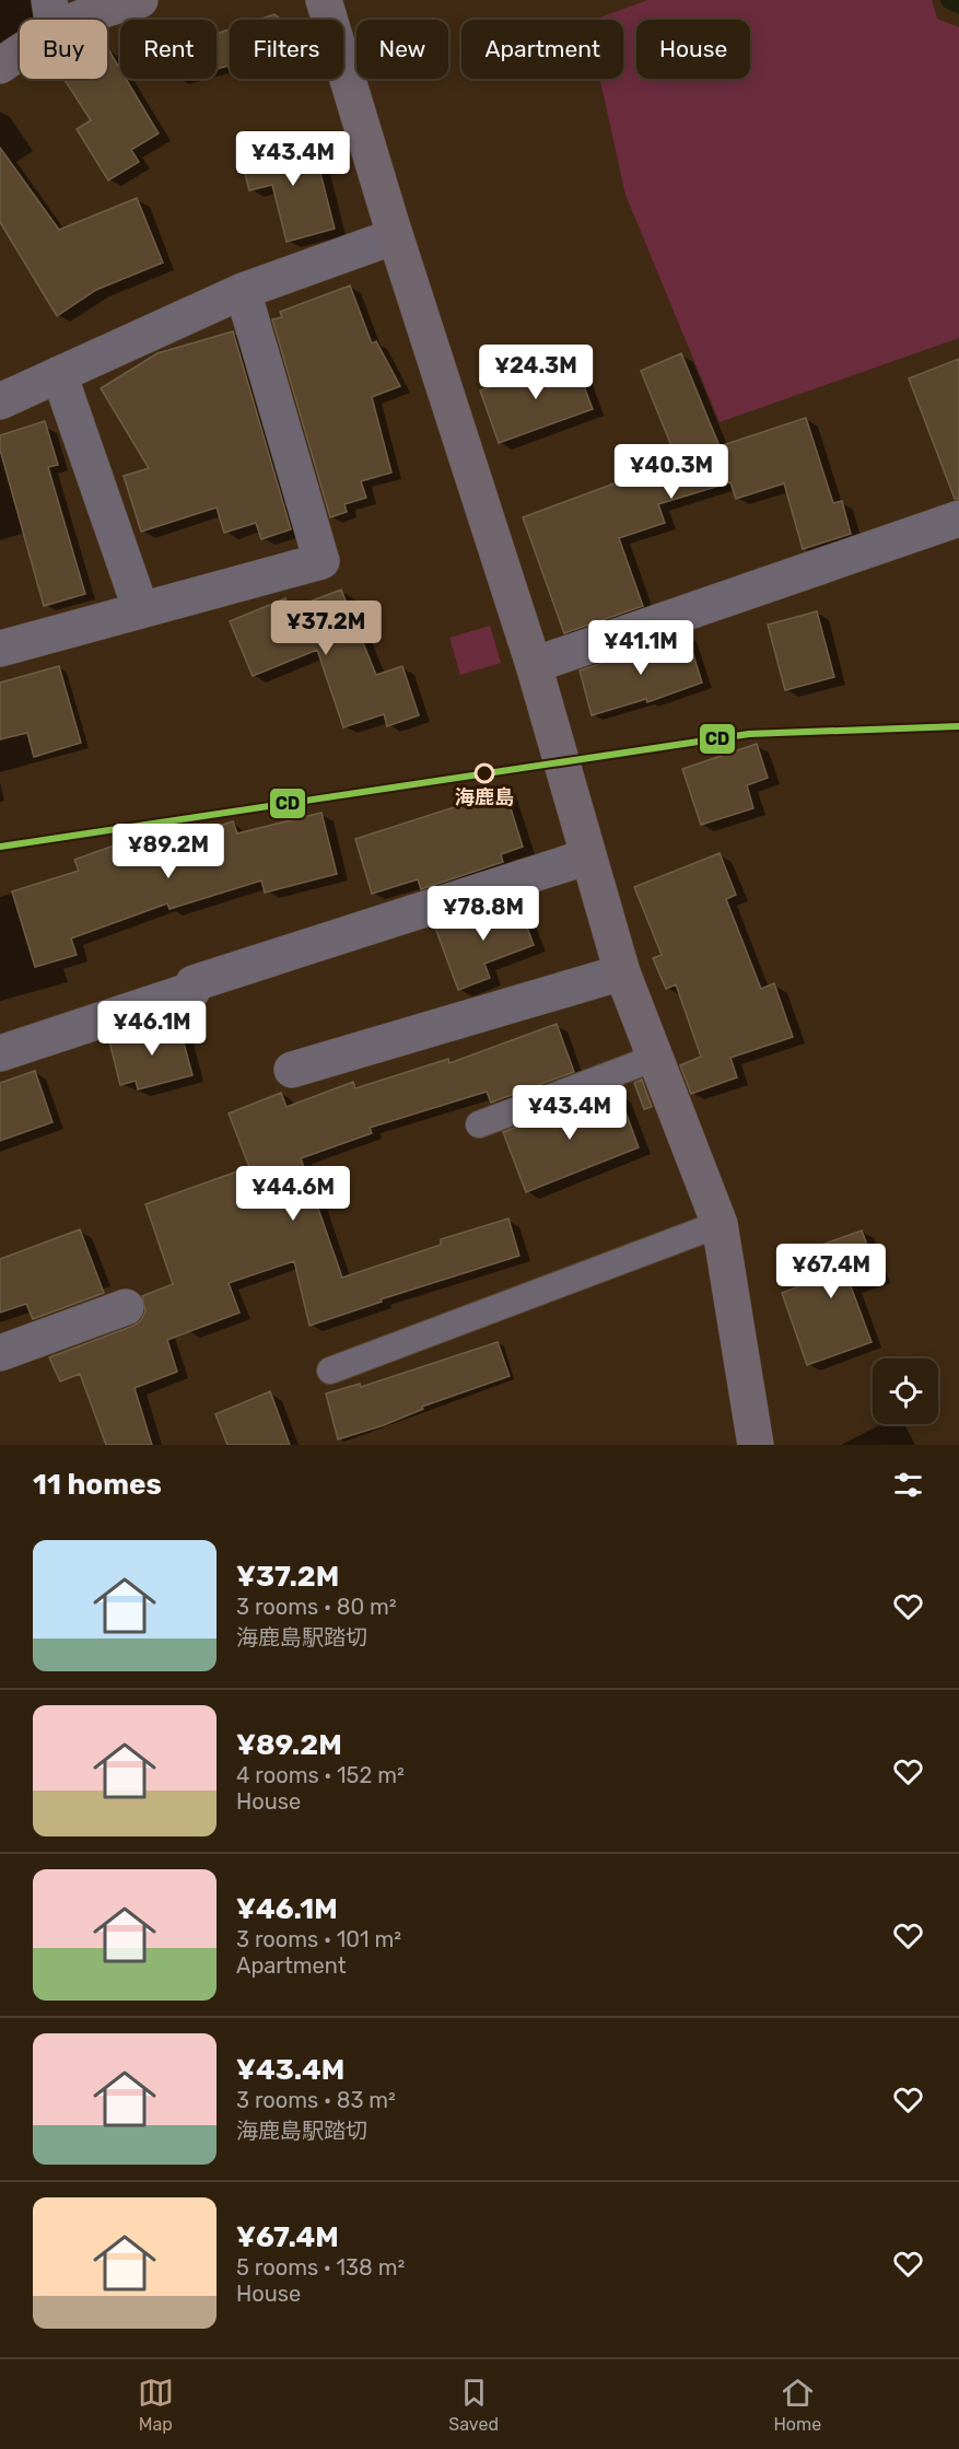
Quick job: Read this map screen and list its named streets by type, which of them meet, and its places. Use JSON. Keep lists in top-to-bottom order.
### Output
{
  "places": ["海鹿島"],
  "lines": ["transit line CD"],
  "page": {
    "chip": [
      "Buy",
      "Rent",
      "Filters",
      "New",
      "Apartment",
      "House"
    ],
    "price": [
      "¥43.4M",
      "¥24.3M",
      "¥40.3M",
      "¥37.2M",
      "¥41.1M",
      "¥89.2M",
      "¥78.8M",
      "¥46.1M",
      "¥43.4M",
      "¥44.6M",
      "¥67.4M"
    ],
    "heading": "11 homes",
    "list": [
      {
        "name": "¥37.2M",
        "note": "3 rooms · 80 m² · 海鹿島駅踏切"
      },
      {
        "name": "¥89.2M",
        "note": "4 rooms · 152 m² · House"
      },
      {
        "name": "¥46.1M",
        "note": "3 rooms · 101 m² · Apartment"
      },
      {
        "name": "¥43.4M",
        "note": "3 rooms · 83 m² · 海鹿島駅踏切"
      },
      {
        "name": "¥67.4M",
        "note": "5 rooms · 138 m² · House"
      }
    ],
    "tabs": ["Map", "Saved", "Home"]
  }
}
